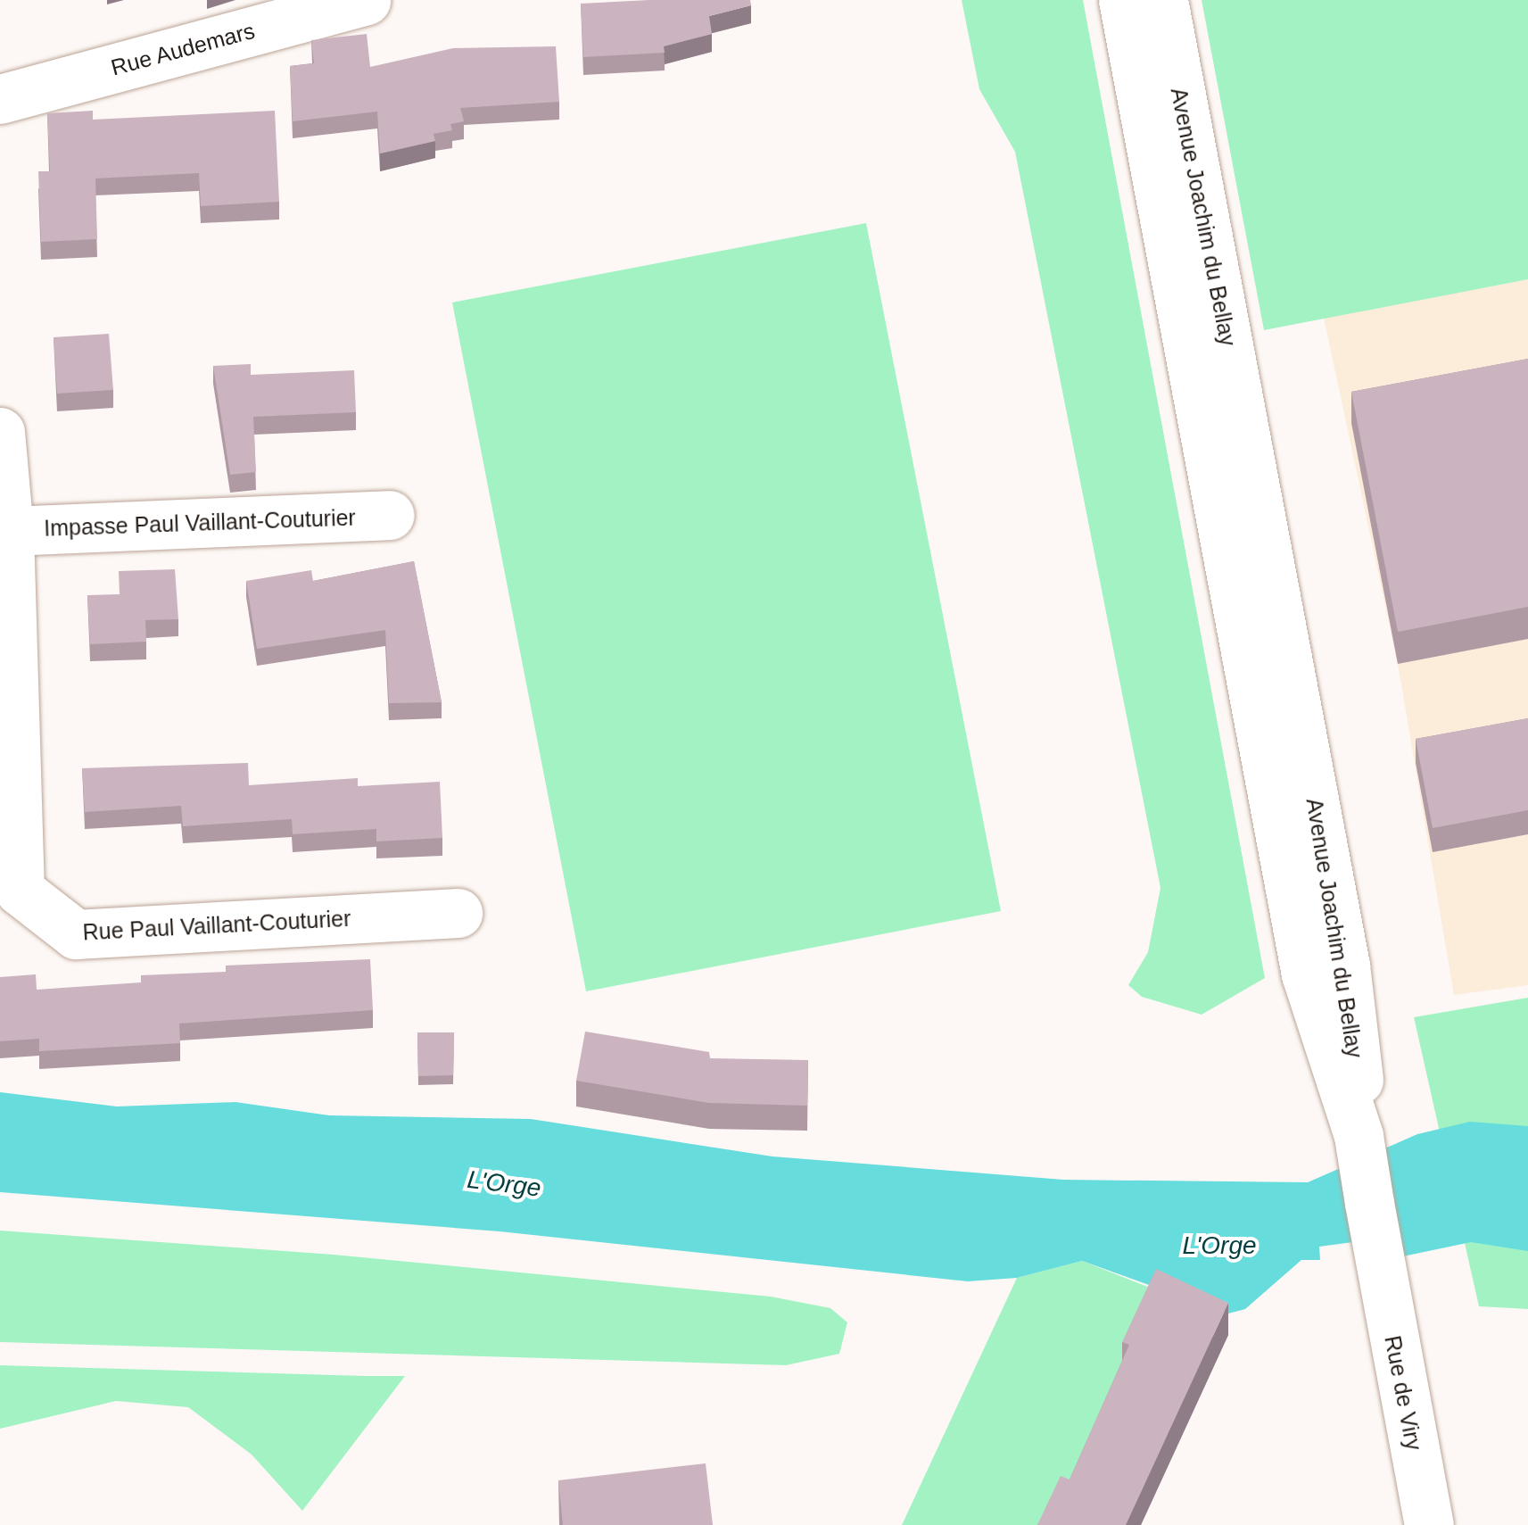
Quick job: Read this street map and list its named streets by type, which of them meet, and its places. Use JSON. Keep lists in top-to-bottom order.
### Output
{
  "streets": {
    "street": [
      "Rue Audemars",
      "Avenue Joachim du Bellay",
      "Impasse Paul Vaillant-Couturier",
      "Rue Paul Vaillant-Couturier",
      "Rue de Viry"
    ]
  },
  "crossings": [
    ["Avenue Joachim du Bellay", "Rue de Viry"],
    ["Impasse Paul Vaillant-Couturier", "Rue Paul Vaillant-Couturier"]
  ],
  "water": ["L'Orge"]
}
